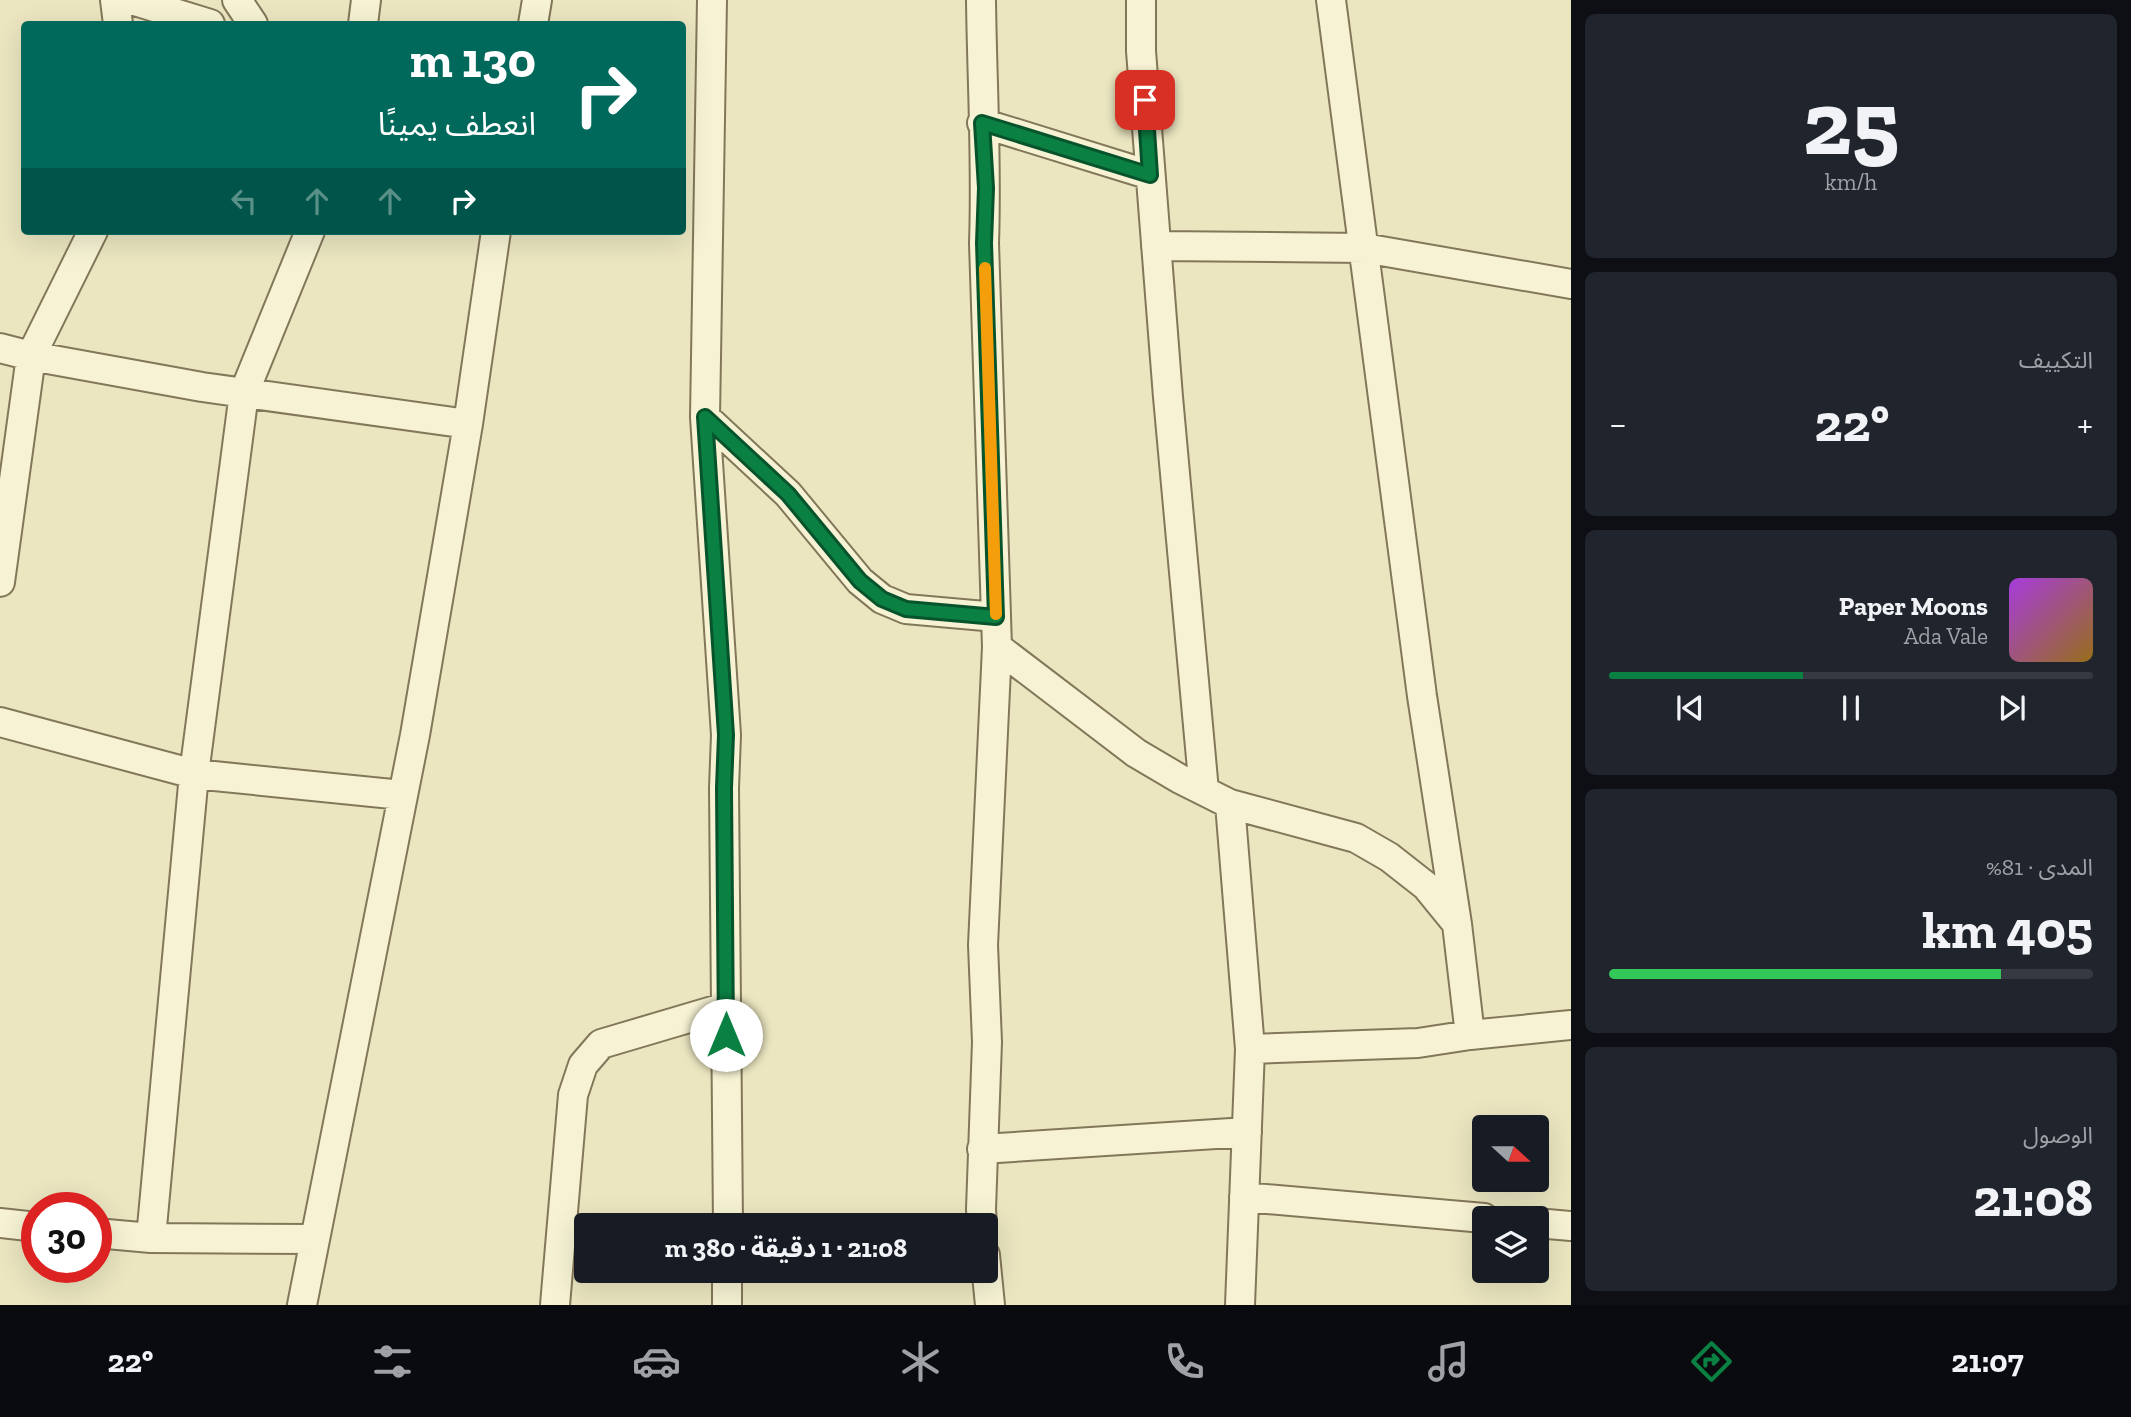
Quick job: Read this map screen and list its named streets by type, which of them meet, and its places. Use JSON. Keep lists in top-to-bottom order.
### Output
{
  "north": "right",
  "page": {
    "tile": [
      ["25", "km/h"],
      "التكييف",
      ["المدى · 81%", "405 km"],
      ["الوصول", "21:08"]
    ],
    "turn": ["130 m", "انعطف يمينًا"],
    "heat": ["−", "22°", "+"],
    "song": ["Paper Moons", "Ada Vale"],
    "limit": "30",
    "trip": "21:08 · 1 دقيقة · 380 m",
    "tabs": ["21:07", "22°"]
  }
}
